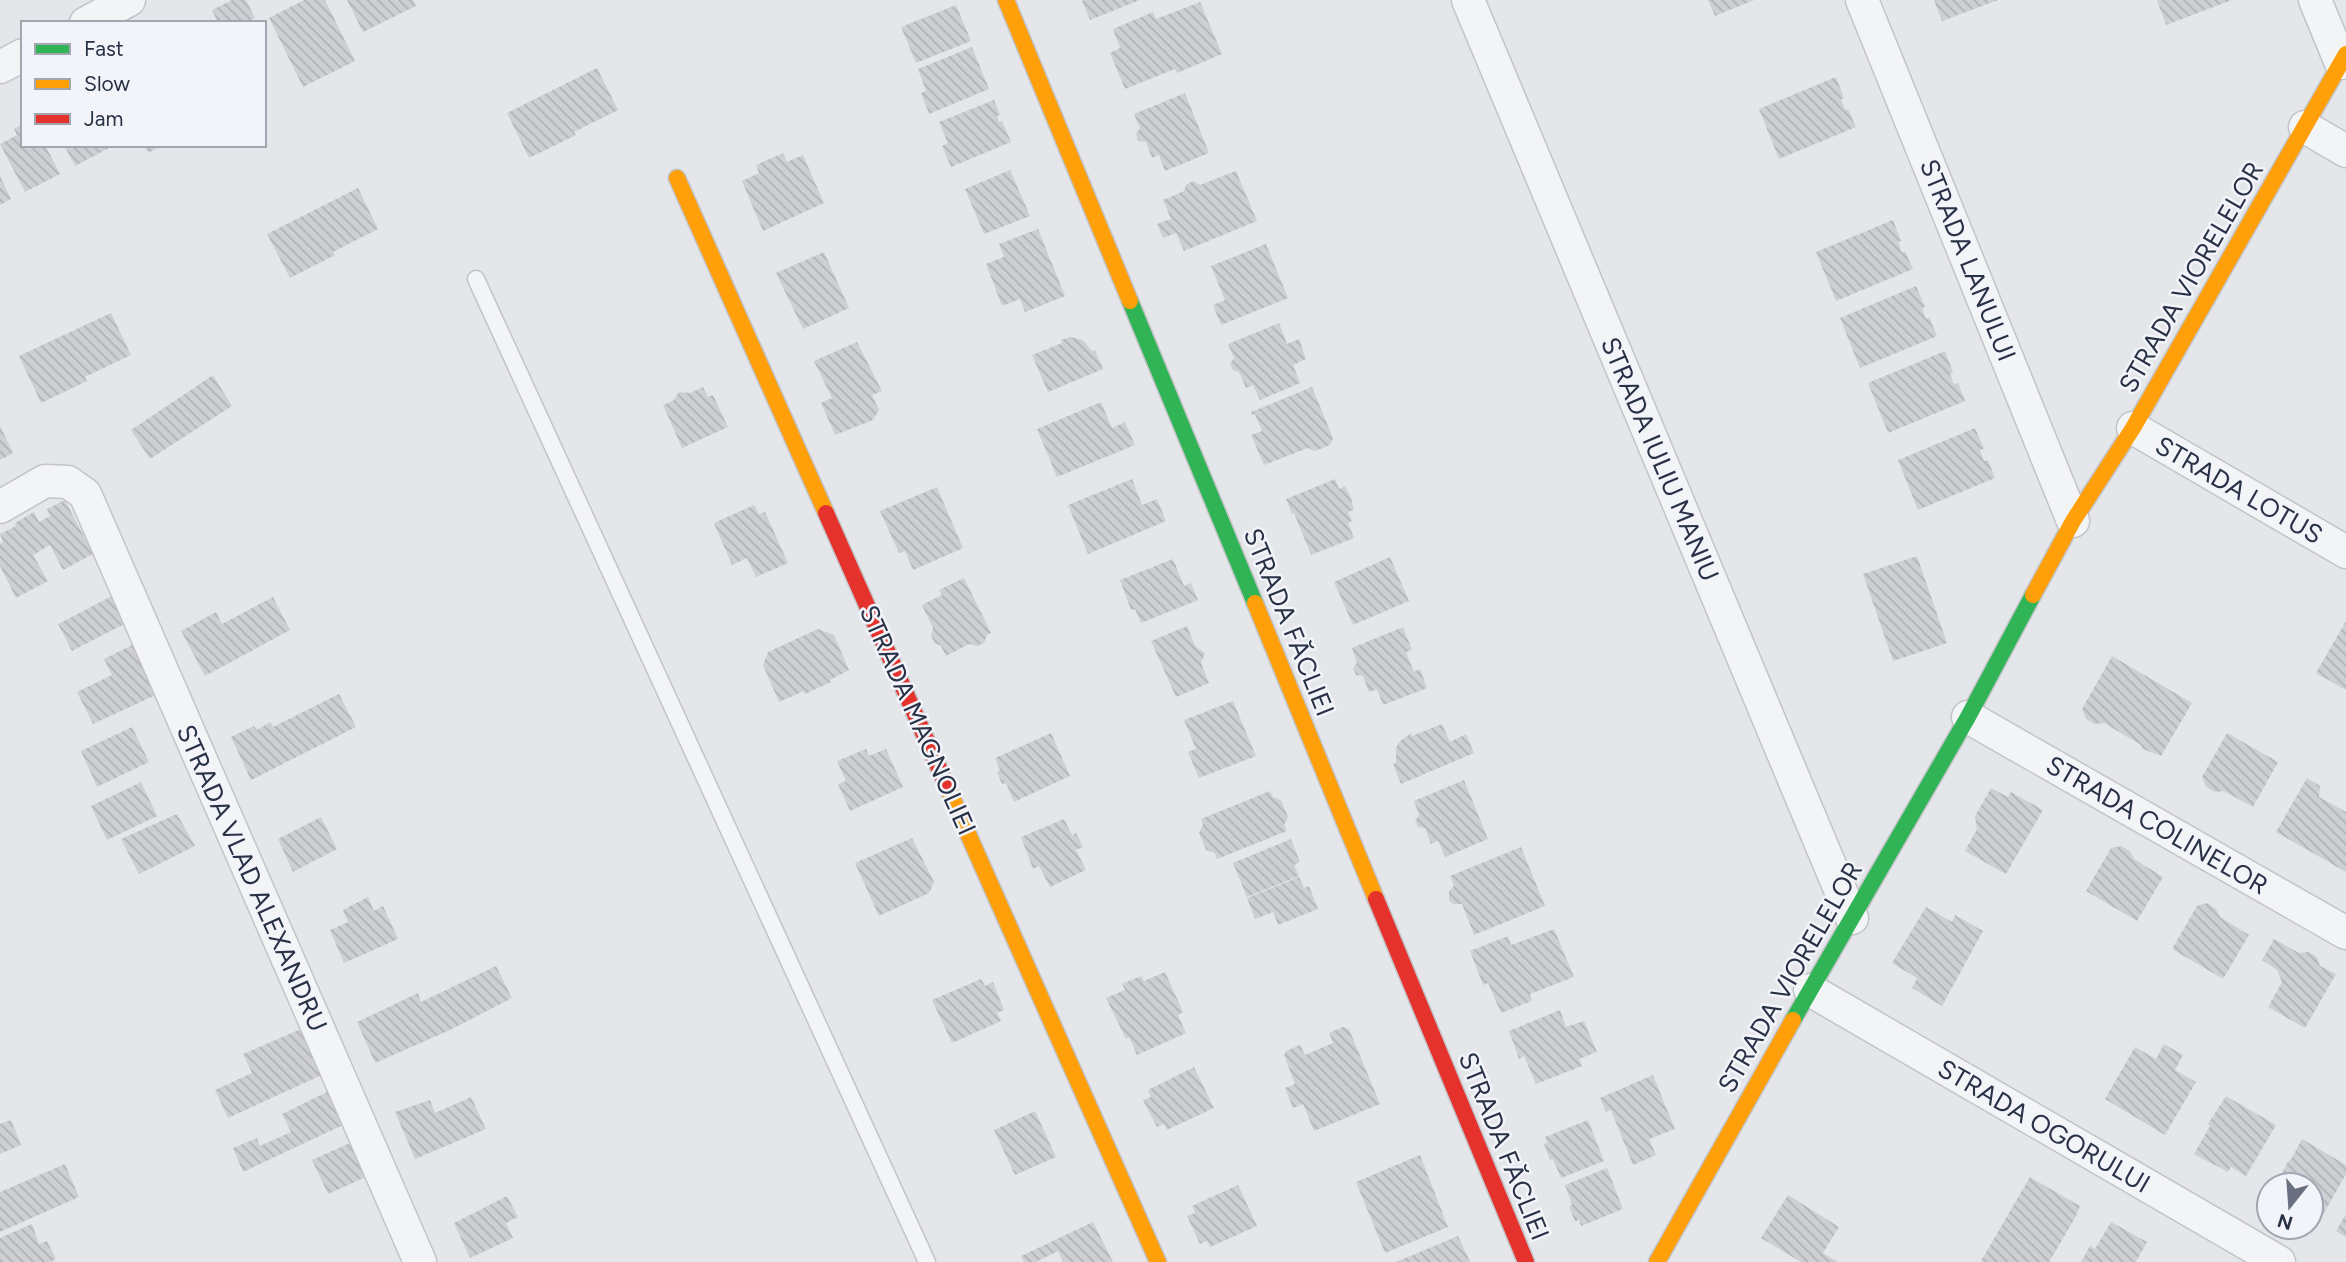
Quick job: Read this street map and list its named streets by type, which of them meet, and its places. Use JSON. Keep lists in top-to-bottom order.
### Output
{
  "streets": {
    "street": [
      "STRADA LANULUI",
      "STRADA VIORELELOR",
      "STRADA IULIU MANIU",
      "STRADA LOTUS",
      "STRADA FĂCLIEI",
      "STRADA MAGNOLIEI",
      "STRADA COLINELOR",
      "STRADA VLAD ALEXANDRU",
      "STRADA OGORULUI"
    ]
  },
  "crossings": [
    ["STRADA LANULUI", "STRADA VIORELELOR"],
    ["STRADA VIORELELOR", "STRADA IULIU MANIU"],
    ["STRADA VIORELELOR", "STRADA LOTUS"],
    ["STRADA VIORELELOR", "STRADA COLINELOR"],
    ["STRADA VIORELELOR", "STRADA OGORULUI"]
  ],
  "legend": ["Fast", "Slow", "Jam"],
  "north": "bottom"
}
